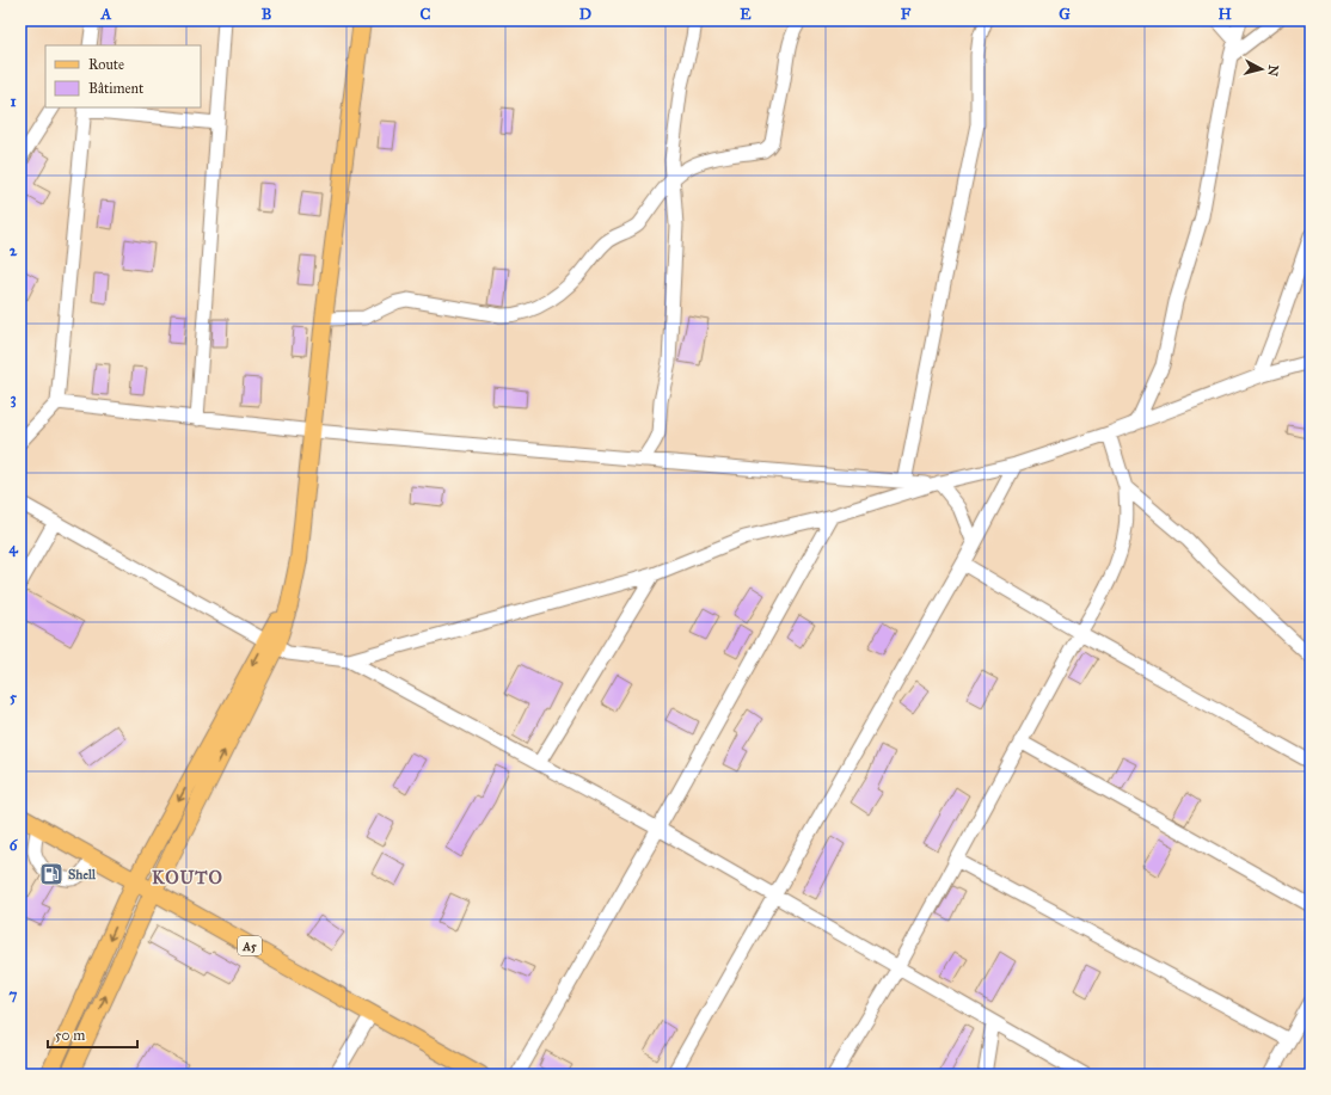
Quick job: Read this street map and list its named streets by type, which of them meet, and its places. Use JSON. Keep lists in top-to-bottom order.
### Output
{
  "streets": {
    "main road": ["A5"]
  },
  "districts": ["KOUTO"],
  "places": {
    "fuel station": ["Shell"]
  },
  "legend": ["Route", "Bâtiment"],
  "scale_bar": "50 m",
  "north": "right",
  "grid": {
    "columns": [
      "A",
      "B",
      "C",
      "D",
      "E",
      "F",
      "G",
      "H"
    ],
    "rows": [
      "1",
      "2",
      "3",
      "4",
      "5",
      "6",
      "7"
    ]
  }
}
